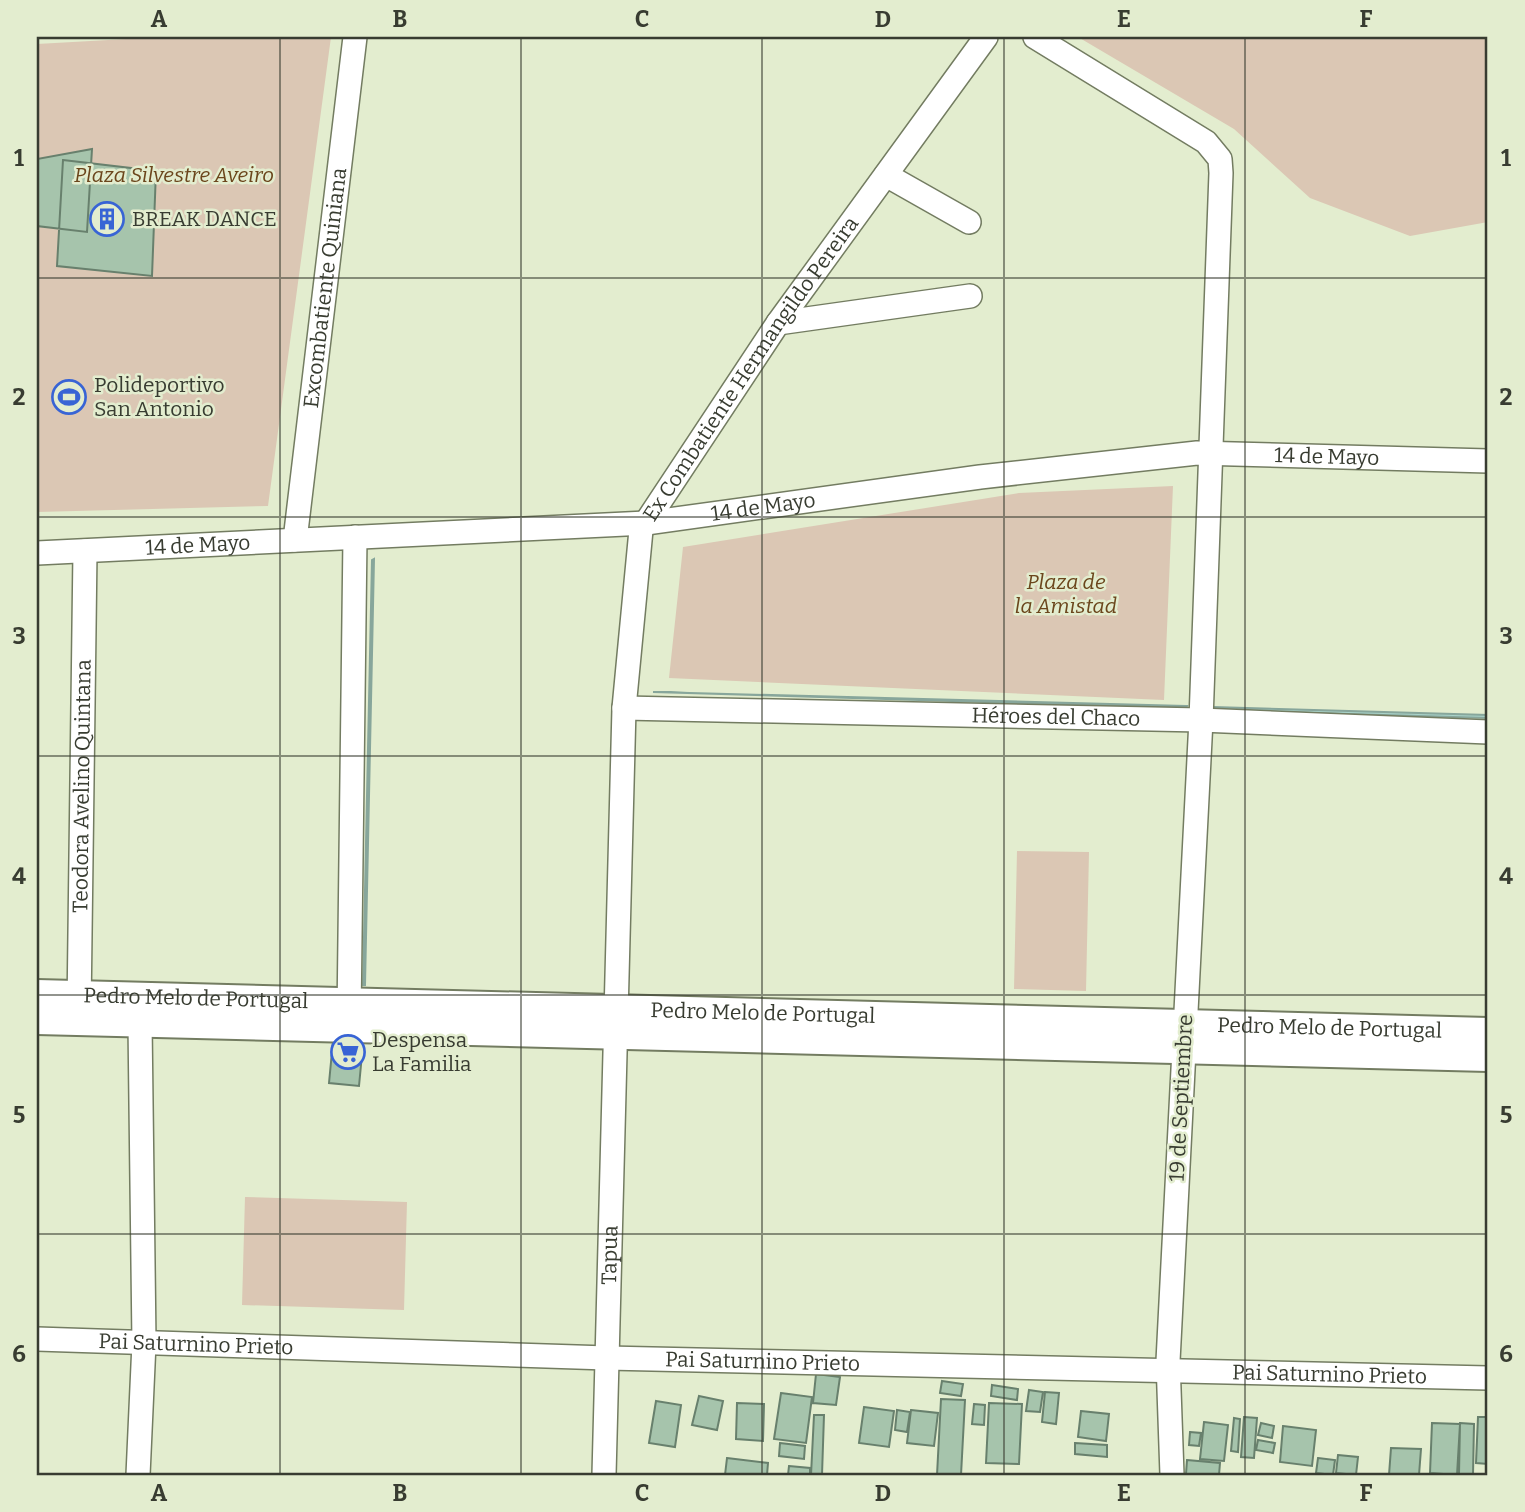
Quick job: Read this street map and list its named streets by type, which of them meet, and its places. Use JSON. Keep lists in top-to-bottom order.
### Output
{
  "streets": {
    "street": [
      "Excombatiente Quiniana",
      "Ex Combatiente Hermangildo Pereira",
      "14 de Mayo",
      "Héroes del Chaco",
      "Teodora Avelino Quintana",
      "Pedro Melo de Portugal",
      "19 de Septiembre",
      "Tapua",
      "Pai Saturnino Prieto"
    ]
  },
  "crossings": [
    ["Excombatiente Quiniana", "14 de Mayo"],
    ["Ex Combatiente Hermangildo Pereira", "14 de Mayo"],
    ["Ex Combatiente Hermangildo Pereira", "Héroes del Chaco"],
    ["Ex Combatiente Hermangildo Pereira", "Pedro Melo de Portugal"],
    ["Ex Combatiente Hermangildo Pereira", "Tapua"],
    ["14 de Mayo", "Teodora Avelino Quintana"],
    ["14 de Mayo", "19 de Septiembre"],
    ["Héroes del Chaco", "19 de Septiembre"],
    ["Teodora Avelino Quintana", "Pedro Melo de Portugal"],
    ["Pedro Melo de Portugal", "19 de Septiembre"],
    ["Pedro Melo de Portugal", "Tapua"],
    ["19 de Septiembre", "Pai Saturnino Prieto"],
    ["Tapua", "Pai Saturnino Prieto"]
  ],
  "parks": ["Plaza Silvestre Aveiro", "Plaza de la Amistad"],
  "places": {
    "building": ["BREAK DANCE"],
    "sports": ["Polideportivo San Antonio"],
    "supermarket": ["Despensa La Familia"]
  },
  "grid": {
    "columns": [
      "A",
      "B",
      "C",
      "D",
      "E",
      "F"
    ],
    "rows": [
      "1",
      "2",
      "3",
      "4",
      "5",
      "6"
    ]
  }
}
